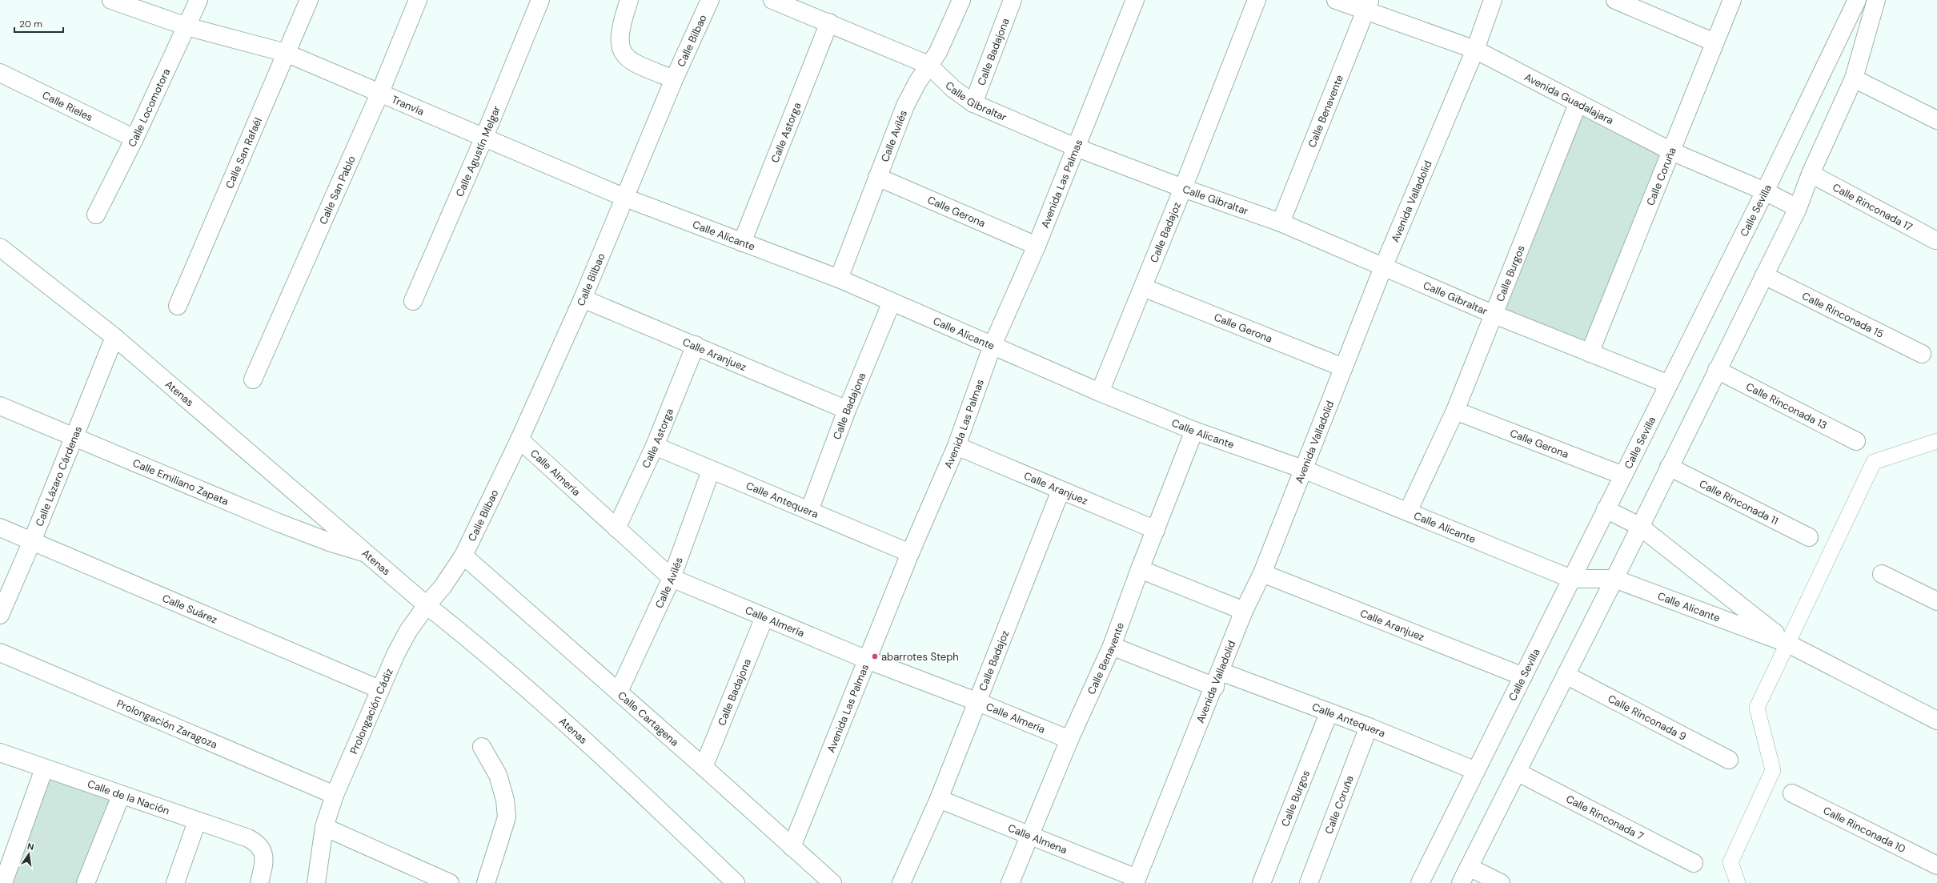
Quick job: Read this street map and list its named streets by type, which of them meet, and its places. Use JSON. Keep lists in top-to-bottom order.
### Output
{
  "streets": {
    "street": [
      "Calle Bilbao",
      "Calle Badajona",
      "Avenida Guadalajara",
      "Calle Gibraltar",
      "Tranvía",
      "Calle Rieles",
      "Calle Locomotora",
      "Calle Benavente",
      "Calle Astorga",
      "Calle Avilés",
      "Calle Agustín Melgar",
      "Calle San Rafaél",
      "Calle Coruña",
      "Avenida Las Palmas",
      "Calle San Pablo",
      "Avenida Valladolid",
      "Calle Rinconada 17",
      "Calle Sevilla",
      "Calle Gerona",
      "Calle Badajoz",
      "Calle Alicante",
      "Calle Burgos",
      "Calle Rinconada 15",
      "Calle Aranjuez",
      "Atenas",
      "Calle Rinconada 13",
      "Calle Almería",
      "Calle Lázaro Cárdenas",
      "Calle Emiliano Zapata",
      "Calle Antequera",
      "Calle Rinconada 11",
      "Calle Suárez",
      "Prolongación Cádiz",
      "Calle Rinconada 9",
      "Calle Cartagena",
      "Prolongación Zaragoza",
      "Calle de la Nación",
      "Calle Rinconada 7",
      "Calle Rinconada 10",
      "Calle Almena"
    ]
  },
  "crossings": [
    ["Calle Bilbao", "Tranvía"],
    ["Calle Bilbao", "Calle Alicante"],
    ["Calle Bilbao", "Calle Aranjuez"],
    ["Calle Bilbao", "Calle Almería"],
    ["Calle Bilbao", "Prolongación Cádiz"],
    ["Calle Bilbao", "Calle Cartagena"],
    ["Calle Badajona", "Calle Gibraltar"],
    ["Calle Badajona", "Calle Alicante"],
    ["Calle Badajona", "Calle Aranjuez"],
    ["Calle Badajona", "Calle Almería"],
    ["Calle Badajona", "Calle Antequera"],
    ["Calle Badajona", "Calle Cartagena"],
    ["Avenida Guadalajara", "Calle Benavente"],
    ["Avenida Guadalajara", "Calle Coruña"],
    ["Avenida Guadalajara", "Avenida Valladolid"],
    ["Avenida Guadalajara", "Calle Sevilla"],
    ["Avenida Guadalajara", "Calle Burgos"],
    ["Calle Gibraltar", "Calle Benavente"],
    ["Calle Gibraltar", "Calle Astorga"],
    ["Calle Gibraltar", "Calle Avilés"],
    ["Calle Gibraltar", "Calle Coruña"],
    ["Calle Gibraltar", "Avenida Las Palmas"],
    ["Calle Gibraltar", "Avenida Valladolid"],
    ["Calle Gibraltar", "Calle Sevilla"],
    ["Calle Gibraltar", "Calle Badajoz"],
    ["Calle Gibraltar", "Calle Burgos"],
    ["Tranvía", "Calle Locomotora"],
    ["Tranvía", "Calle Agustín Melgar"],
    ["Tranvía", "Calle San Rafaél"],
    ["Tranvía", "Calle San Pablo"],
    ["Tranvía", "Calle Alicante"],
    ["Calle Rieles", "Calle Locomotora"],
    ["Calle Benavente", "Calle Alicante"],
    ["Calle Benavente", "Calle Aranjuez"],
    ["Calle Benavente", "Calle Almería"],
    ["Calle Benavente", "Calle Antequera"],
    ["Calle Benavente", "Calle Almena"],
    ["Calle Astorga", "Calle Alicante"],
    ["Calle Astorga", "Calle Aranjuez"],
    ["Calle Astorga", "Calle Almería"],
    ["Calle Astorga", "Calle Antequera"],
    ["Calle Avilés", "Calle Gerona"],
    ["Calle Avilés", "Calle Alicante"],
    ["Calle Avilés", "Calle Almería"],
    ["Calle Avilés", "Calle Antequera"],
    ["Calle Avilés", "Calle Cartagena"],
    ["Calle Coruña", "Calle Antequera"],
    ["Avenida Las Palmas", "Calle Gerona"],
    ["Avenida Las Palmas", "Calle Alicante"],
    ["Avenida Las Palmas", "Calle Aranjuez"],
    ["Avenida Las Palmas", "Calle Almería"],
    ["Avenida Las Palmas", "Calle Antequera"],
    ["Avenida Las Palmas", "Calle Cartagena"],
    ["Avenida Valladolid", "Calle Gerona"],
    ["Avenida Valladolid", "Calle Alicante"],
    ["Avenida Valladolid", "Calle Aranjuez"],
    ["Avenida Valladolid", "Calle Antequera"],
    ["Avenida Valladolid", "Calle Almena"],
    ["Calle Sevilla", "Calle Gerona"],
    ["Calle Sevilla", "Calle Alicante"],
    ["Calle Sevilla", "Calle Aranjuez"],
    ["Calle Sevilla", "Calle Antequera"],
    ["Calle Gerona", "Calle Badajoz"],
    ["Calle Gerona", "Calle Burgos"],
    ["Calle Badajoz", "Calle Alicante"],
    ["Calle Badajoz", "Calle Aranjuez"],
    ["Calle Badajoz", "Calle Almería"],
    ["Calle Badajoz", "Calle Almena"],
    ["Calle Alicante", "Calle Burgos"],
    ["Calle Burgos", "Calle Antequera"],
    ["Atenas", "Calle Lázaro Cárdenas"],
    ["Atenas", "Calle Emiliano Zapata"],
    ["Atenas", "Prolongación Cádiz"],
    ["Calle Lázaro Cárdenas", "Calle Emiliano Zapata"],
    ["Calle Lázaro Cárdenas", "Calle Suárez"],
    ["Calle Suárez", "Prolongación Cádiz"],
    ["Prolongación Cádiz", "Calle Cartagena"],
    ["Prolongación Cádiz", "Prolongación Zaragoza"]
  ],
  "places": ["abarrotes Steph"],
  "scale_bar": "20 m",
  "north": "top"
}
